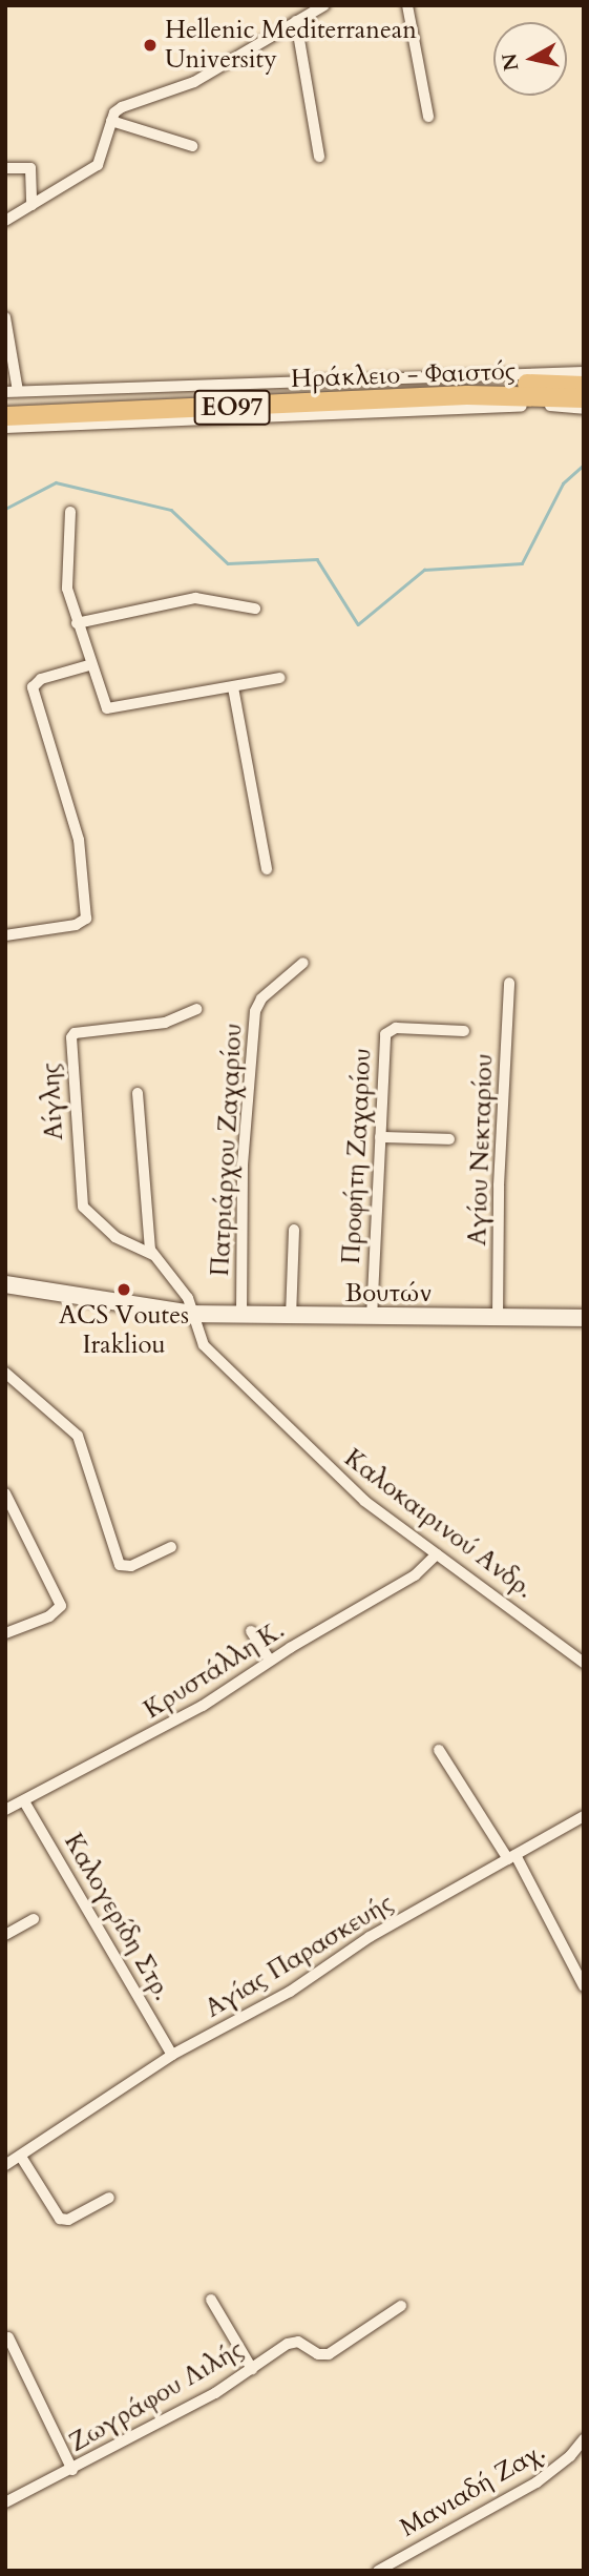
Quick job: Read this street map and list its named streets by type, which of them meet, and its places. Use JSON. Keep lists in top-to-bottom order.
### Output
{
  "streets": {
    "main road": ["Ηράκλειο - Φαιστός", "ΕΟ97", "Βουτών"],
    "street": [
      "Αίγλης",
      "Πατριάρχου Ζαχαρίου",
      "Αγίου Νεκταρίου",
      "Προφήτη Ζαχαρίου",
      "Καλοκαιρινού Ανδρ.",
      "Κρυστάλλη Κ.",
      "Καλογερίδη Στρ.",
      "Αγίας Παρασκευής",
      "Ζωγράφου Λιλής",
      "Μανιαδή Ζαχ."
    ]
  },
  "crossings": [
    ["Αίγλης", "Καλοκαιρινού Ανδρ."],
    ["Πατριάρχου Ζαχαρίου", "Βουτών"],
    ["Αγίου Νεκταρίου", "Βουτών"],
    ["Προφήτη Ζαχαρίου", "Βουτών"],
    ["Βουτών", "Καλοκαιρινού Ανδρ."],
    ["Καλοκαιρινού Ανδρ.", "Κρυστάλλη Κ."],
    ["Κρυστάλλη Κ.", "Καλογερίδη Στρ."],
    ["Καλογερίδη Στρ.", "Αγίας Παρασκευής"]
  ],
  "places": ["Hellenic Mediterranean University", "ACS Voutes Irakliou"],
  "north": "left"
}
